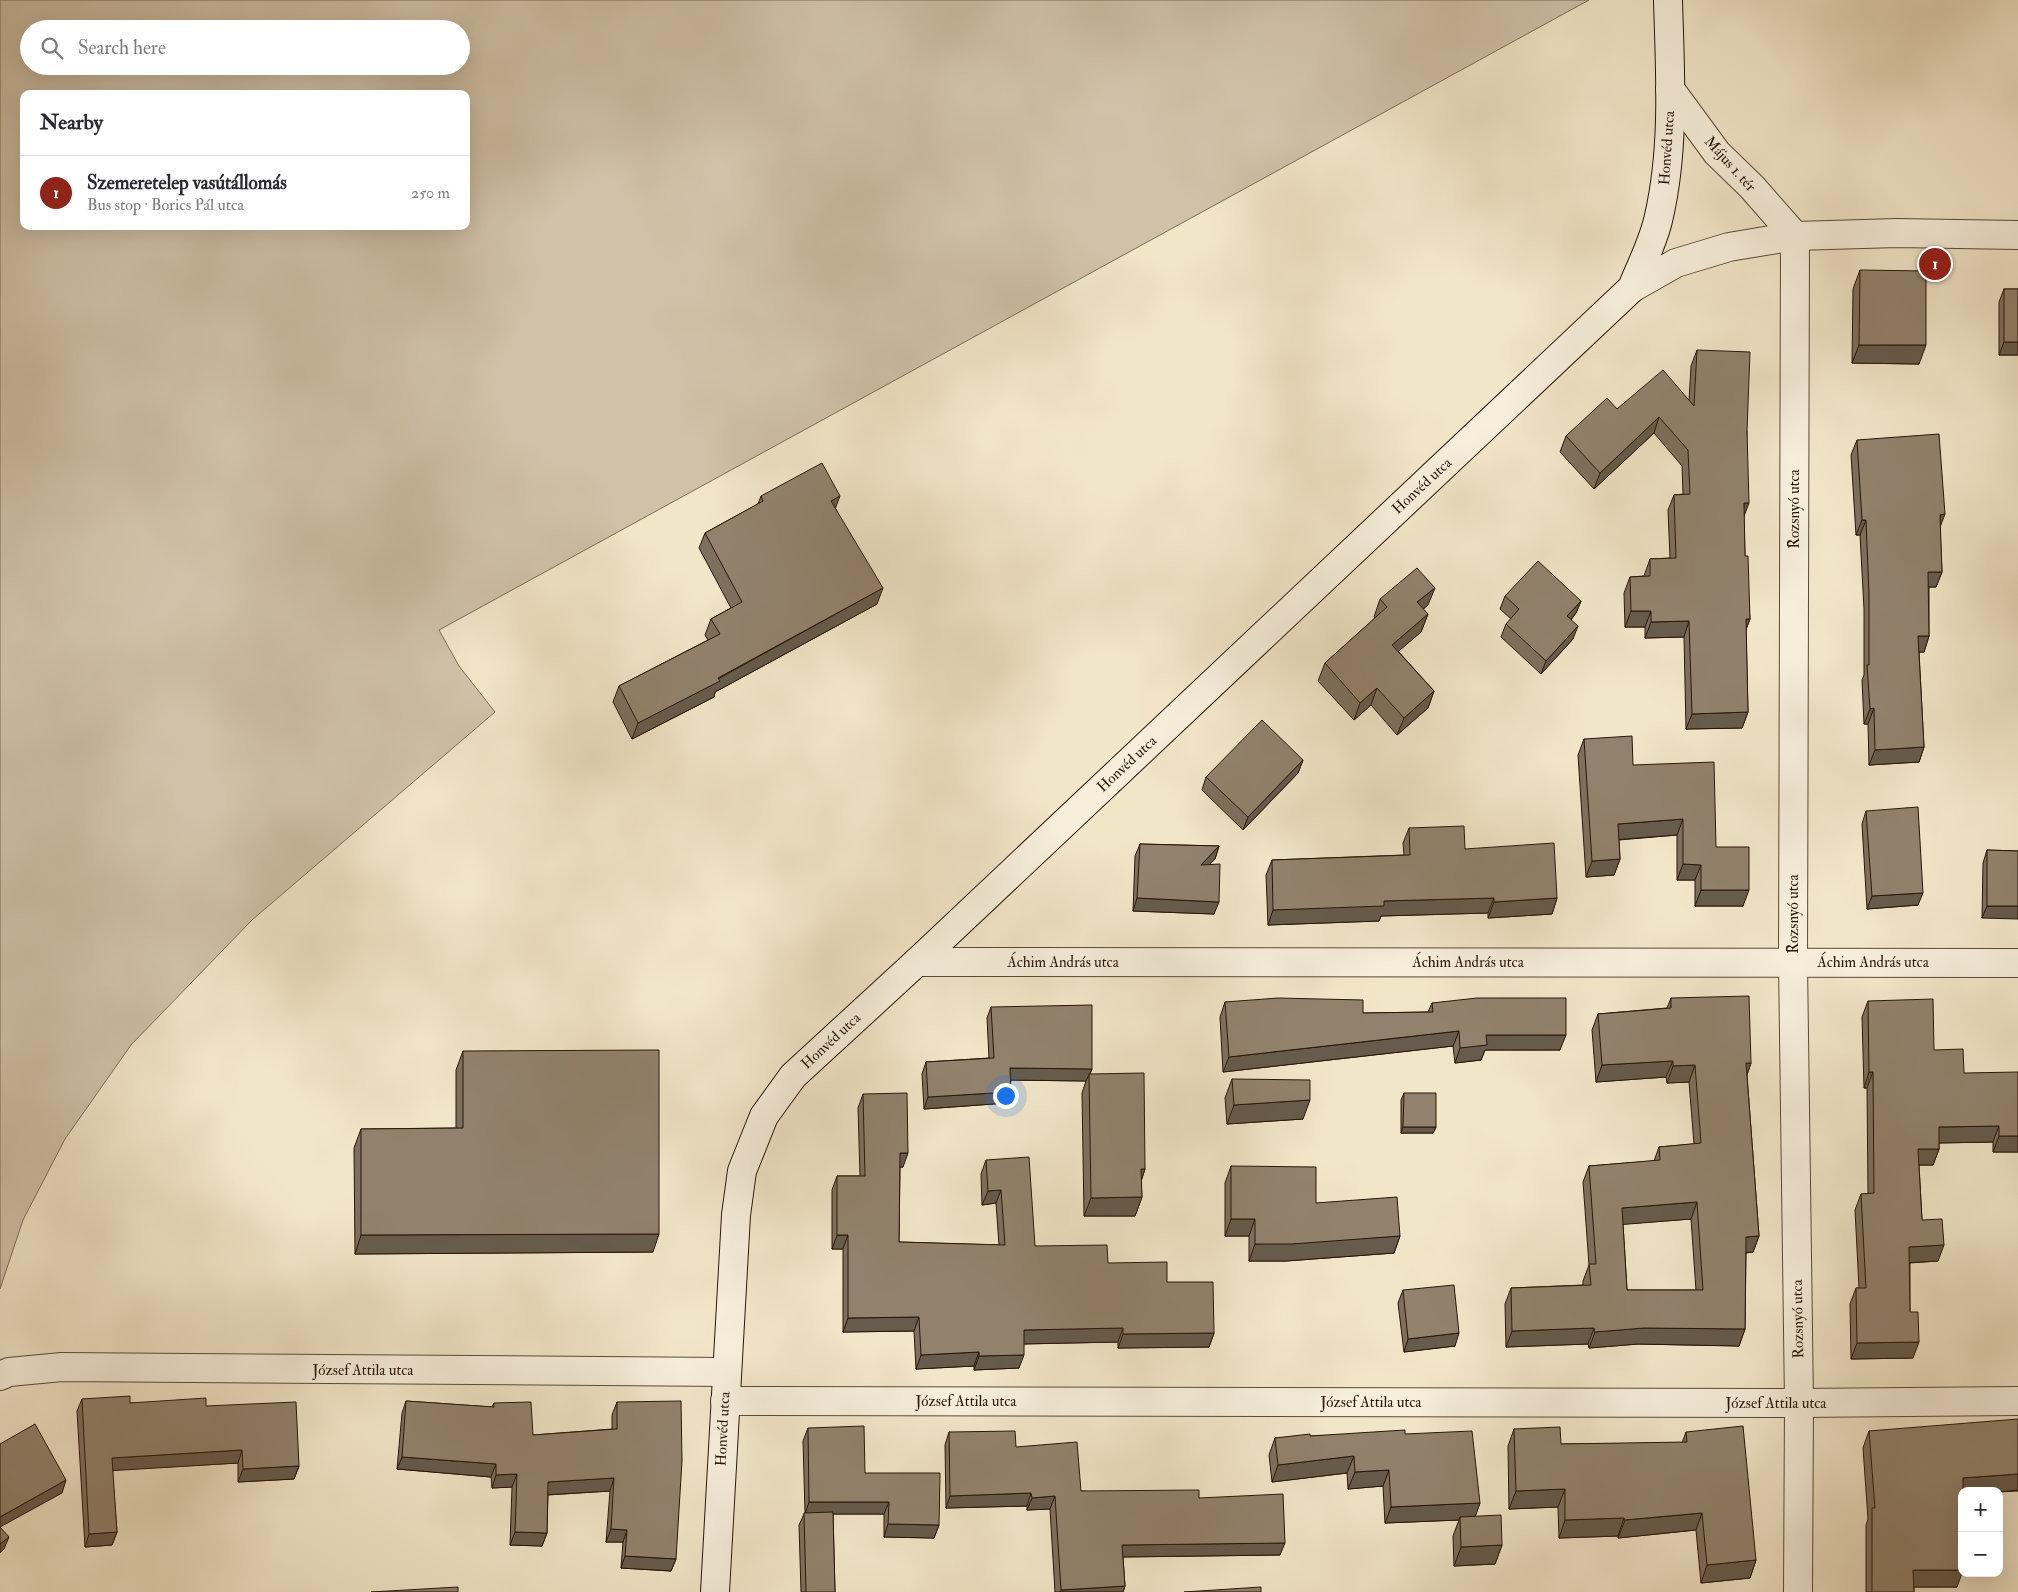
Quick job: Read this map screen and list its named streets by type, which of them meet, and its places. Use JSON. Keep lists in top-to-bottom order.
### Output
{
  "streets": {
    "street": [
      "Honvéd utca",
      "Május 1. tér",
      "Rozsnyó utca",
      "Áchim András utca",
      "József Attila utca"
    ]
  },
  "crossings": [
    ["Honvéd utca", "Május 1. tér"],
    ["Honvéd utca", "Áchim András utca"],
    ["Honvéd utca", "József Attila utca"],
    ["Május 1. tér", "Rozsnyó utca"],
    ["Rozsnyó utca", "Áchim András utca"],
    ["Rozsnyó utca", "József Attila utca"]
  ],
  "page": {
    "search": "Search here",
    "heading": "Nearby",
    "list": [
      {
        "mark": "1",
        "name": "Szemeretelep vasútállomás",
        "note": "Bus stop · Borics Pál utca",
        "value": "250 m"
      }
    ],
    "pins": "1",
    "map_buttons": ["+", "−"]
  }
}
